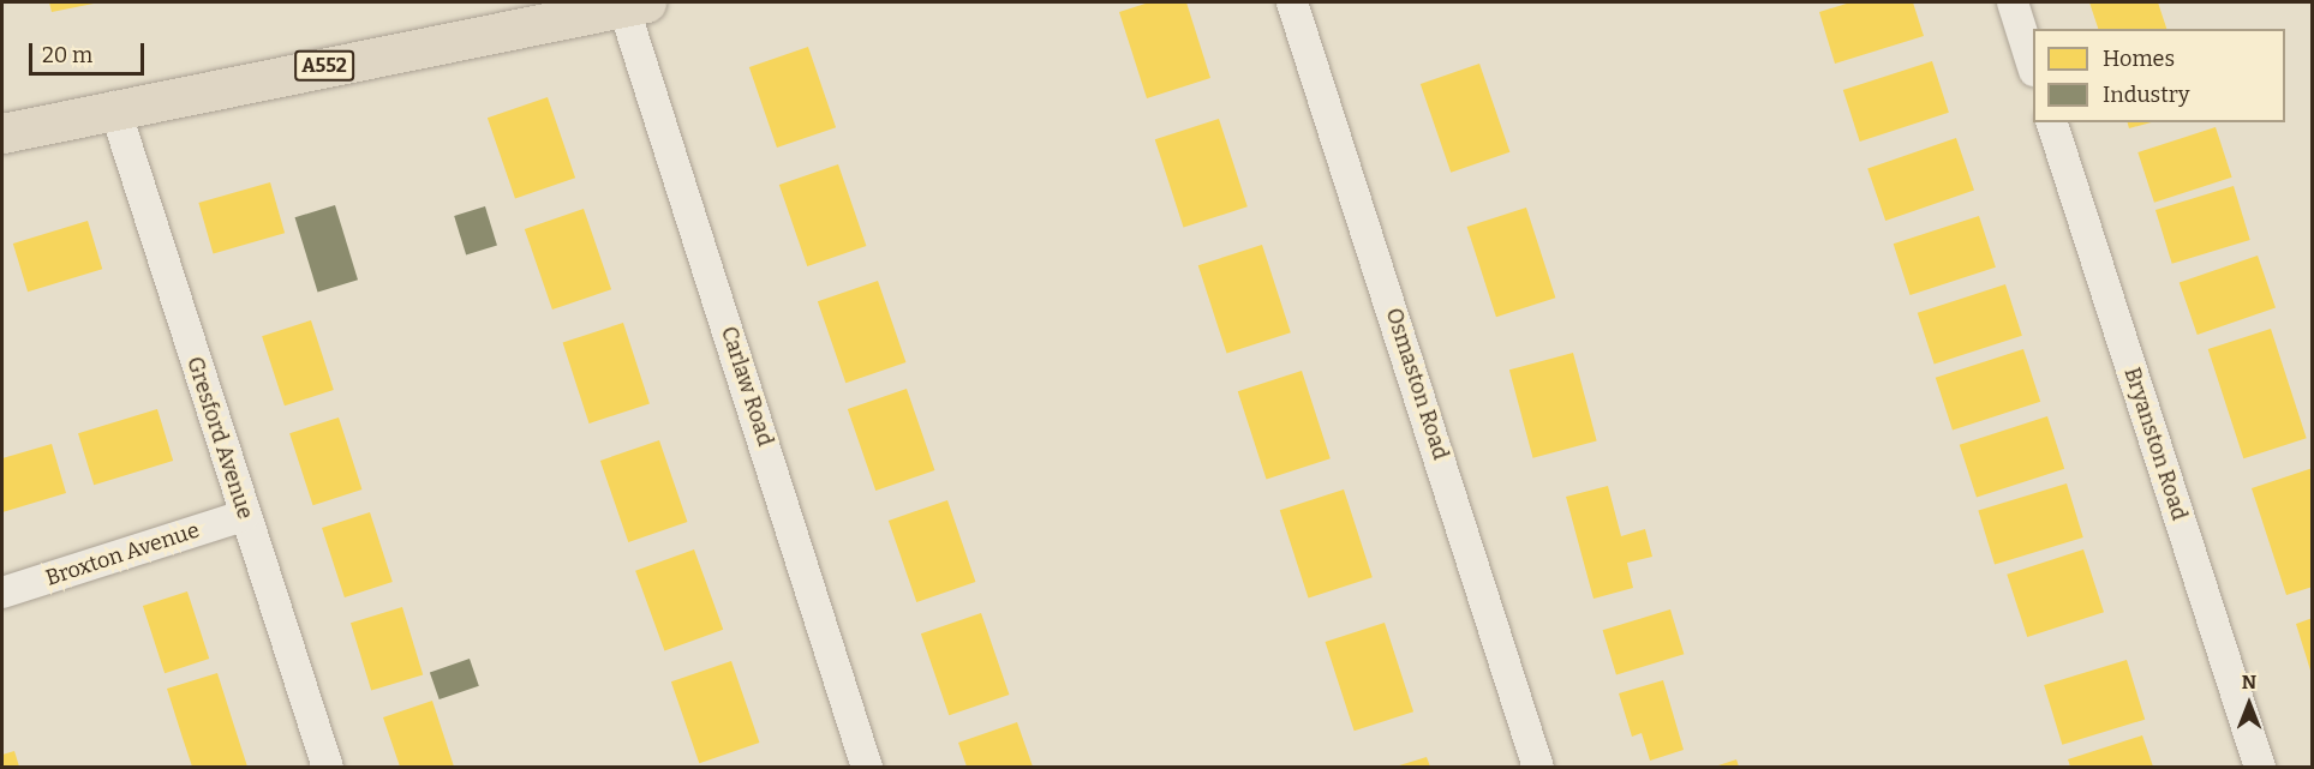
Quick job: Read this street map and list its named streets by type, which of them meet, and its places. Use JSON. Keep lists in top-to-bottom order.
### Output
{
  "streets": {
    "highway": ["A552"],
    "street": [
      "Osmaston Road",
      "Carlaw Road",
      "Gresford Avenue",
      "Bryanston Road",
      "Broxton Avenue"
    ]
  },
  "crossings": [
    ["A552", "Carlaw Road"],
    ["A552", "Gresford Avenue"],
    ["Gresford Avenue", "Broxton Avenue"]
  ],
  "legend": ["Homes", "Industry"],
  "scale_bar": "20 m",
  "north": "top"
}
